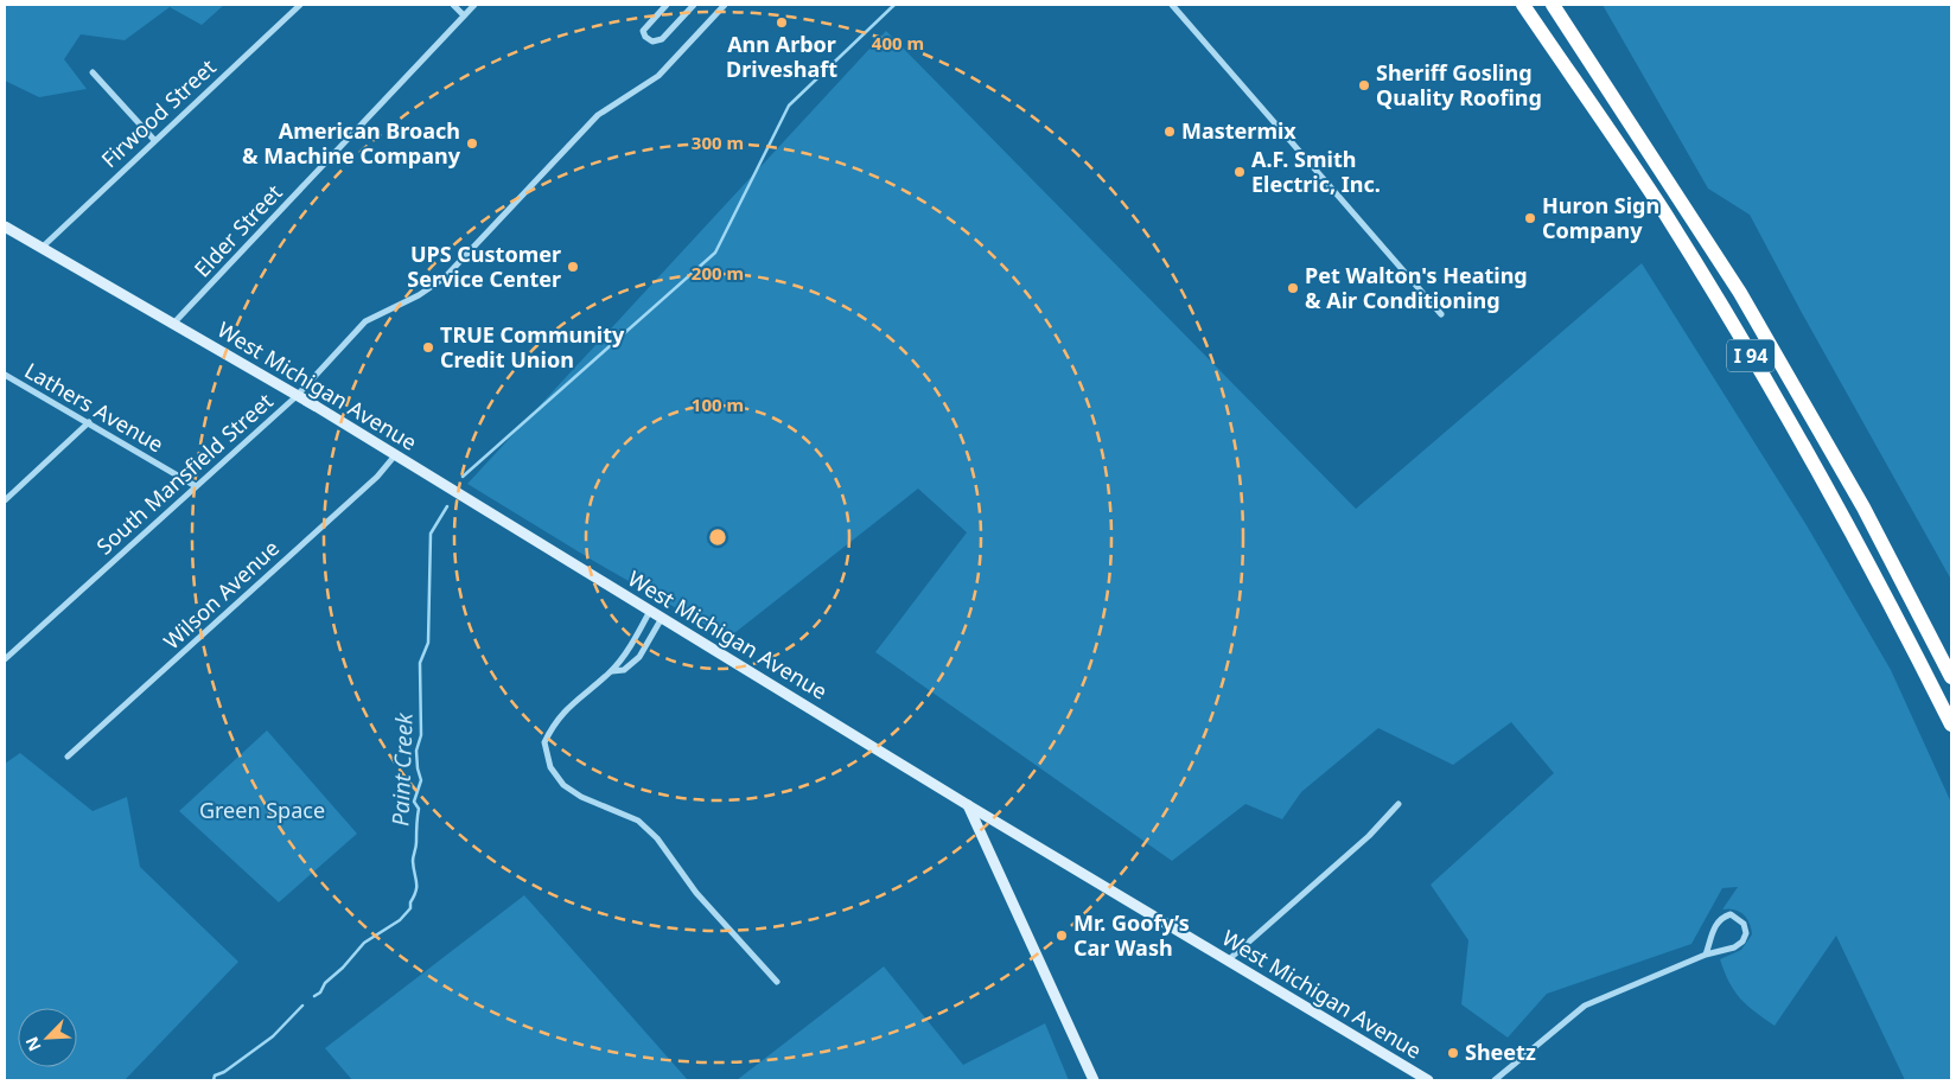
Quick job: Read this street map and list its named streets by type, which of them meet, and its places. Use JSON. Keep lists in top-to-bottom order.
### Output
{
  "streets": {
    "highway": ["I 94"],
    "main road": ["West Michigan Avenue"],
    "street": [
      "Firwood Street",
      "Elder Street",
      "Lathers Avenue",
      "South Mansfield Street",
      "Wilson Avenue"
    ]
  },
  "crossings": [
    ["Firwood Street", "West Michigan Avenue"],
    ["Elder Street", "West Michigan Avenue"],
    ["West Michigan Avenue", "South Mansfield Street"],
    ["West Michigan Avenue", "Wilson Avenue"],
    ["Lathers Avenue", "South Mansfield Street"]
  ],
  "water": ["Paint Creek"],
  "parks": ["Green Space"],
  "places": [
    "Ann Arbor Driveshaft",
    "Sheriff Gosling Quality Roofing",
    "Mastermix",
    "American Broach & Machine Company",
    "A.F. Smith Electric, Inc.",
    "Huron Sign Company",
    "UPS Customer Service Center",
    "Pet Walton's Heating & Air Conditioning",
    "TRUE Community Credit Union",
    "Mr. Goofy’s Car Wash",
    "Sheetz"
  ],
  "north": "bottom left",
  "rings": [
    "400 m",
    "300 m",
    "200 m",
    "100 m"
  ]
}
